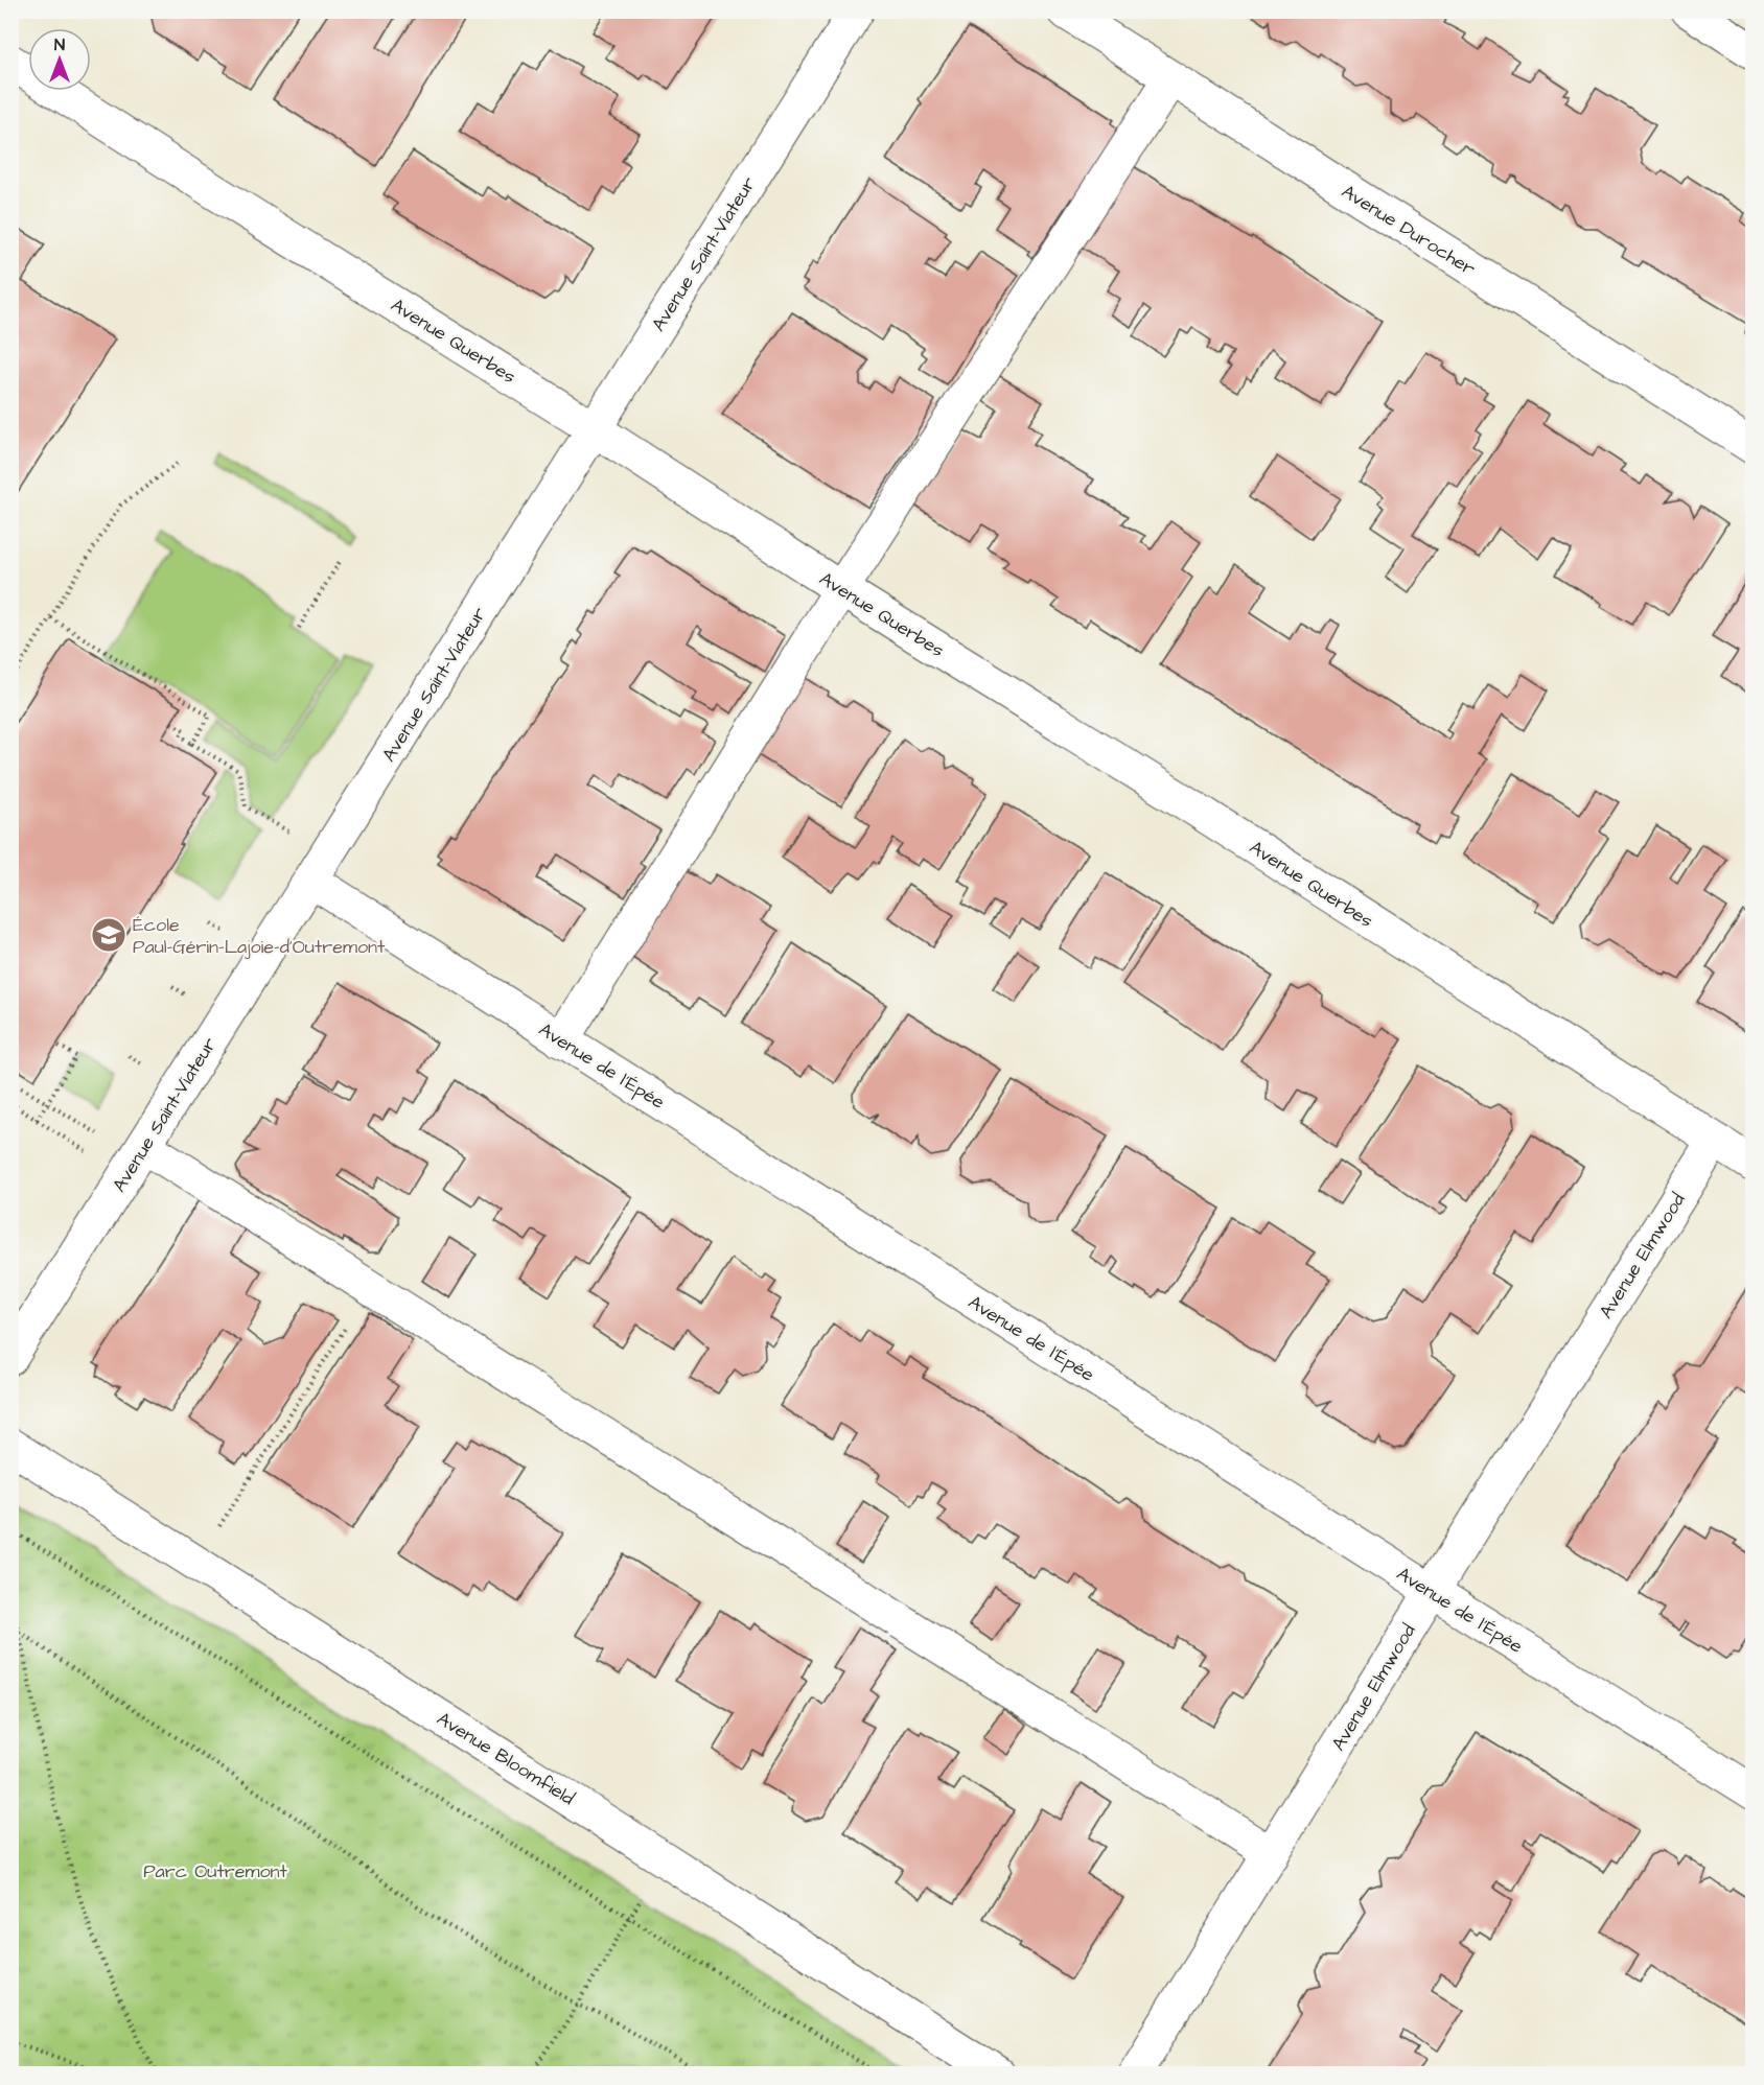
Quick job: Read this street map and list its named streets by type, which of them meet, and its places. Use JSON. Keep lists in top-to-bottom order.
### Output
{
  "streets": {
    "street": [
      "Avenue Durocher",
      "Avenue Saint-Viateur",
      "Avenue Querbes",
      "Avenue de l'Épée",
      "Avenue Elmwood",
      "Avenue Bloomfield"
    ]
  },
  "crossings": [
    ["Avenue Saint-Viateur", "Avenue Querbes"],
    ["Avenue Saint-Viateur", "Avenue de l'Épée"],
    ["Avenue Querbes", "Avenue Elmwood"],
    ["Avenue de l'Épée", "Avenue Elmwood"]
  ],
  "parks": ["Parc Outremont"],
  "places": {
    "school or university": ["École Paul-Gérin-Lajoie-d'Outremont"]
  },
  "north": "top"
}
